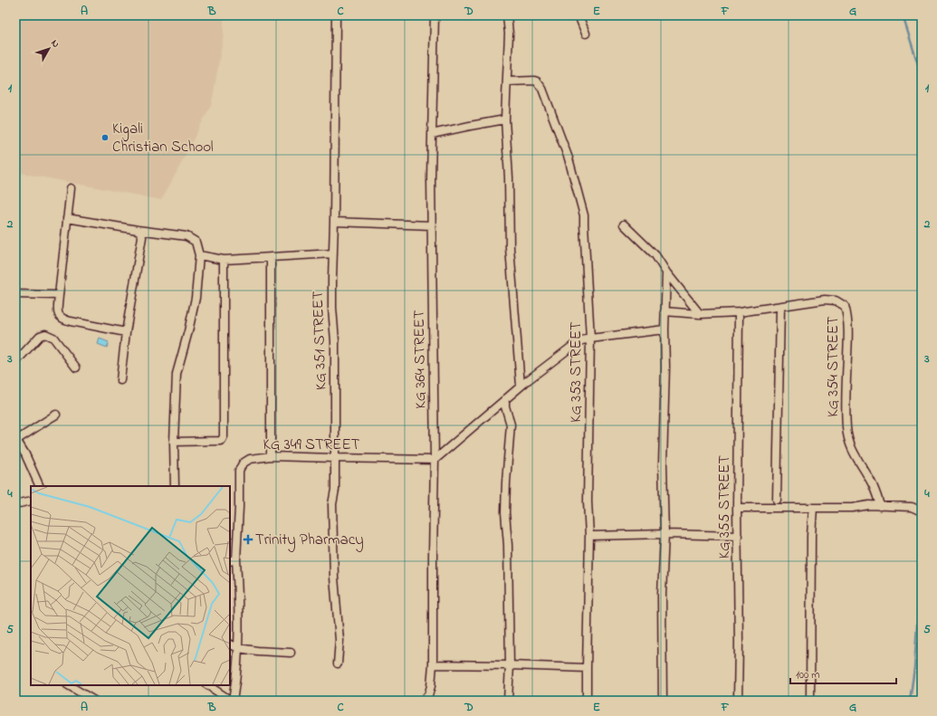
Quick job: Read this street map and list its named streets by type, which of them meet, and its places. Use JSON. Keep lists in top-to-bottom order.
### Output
{
  "streets": {
    "street": [
      "KG 351 STREET",
      "KG 364 STREET",
      "KG 354 STREET",
      "KG 353 STREET",
      "KG 349 STREET",
      "KG 355 STREET"
    ]
  },
  "crossings": [
    ["KG 351 STREET", "KG 349 STREET"],
    ["KG 364 STREET", "KG 349 STREET"],
    ["KG 354 STREET", "KG 355 STREET"]
  ],
  "places": {
    "other": ["Kigali Christian School"],
    "health": ["Trinity Pharmacy"]
  },
  "scale_bar": "100 m",
  "north": "top right",
  "grid": {
    "columns": [
      "A",
      "B",
      "C",
      "D",
      "E",
      "F",
      "G"
    ],
    "rows": [
      "1",
      "2",
      "3",
      "4",
      "5"
    ]
  }
}
